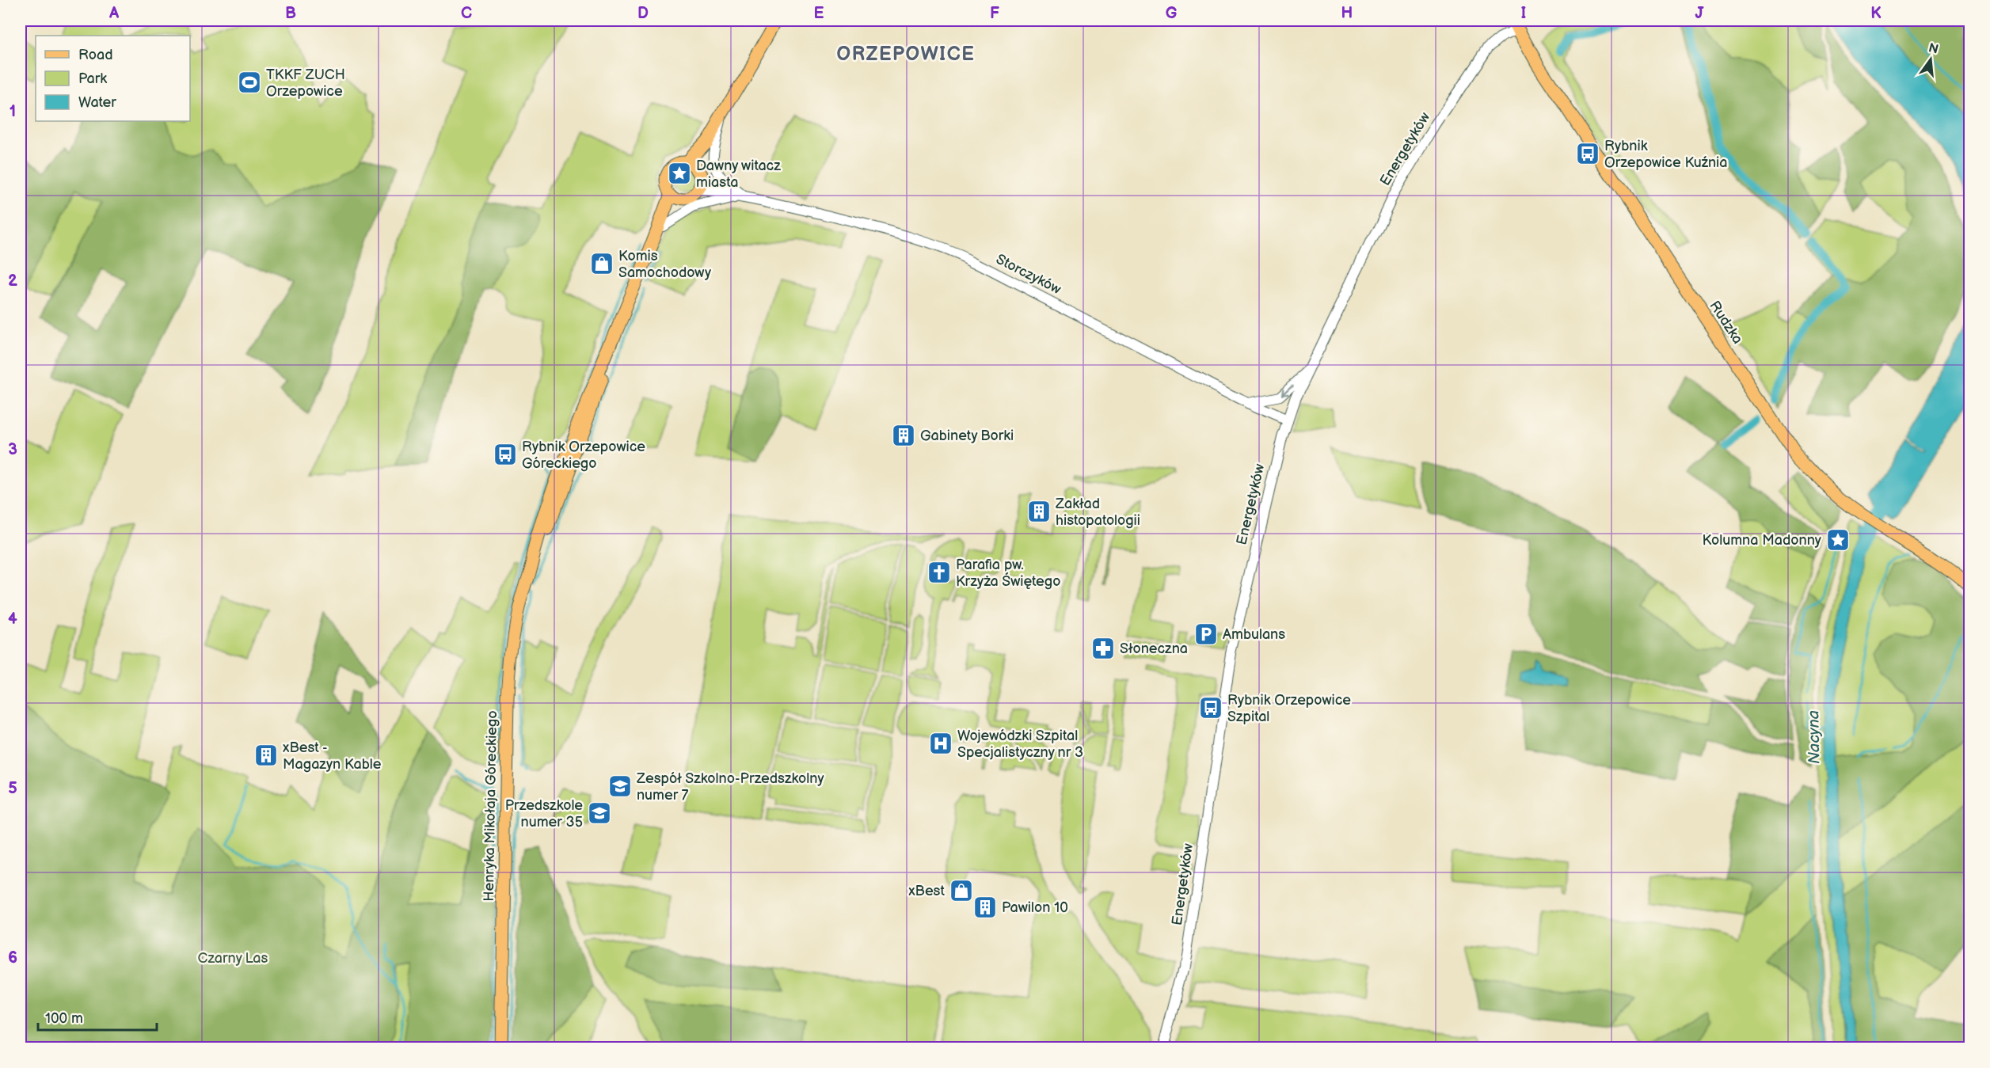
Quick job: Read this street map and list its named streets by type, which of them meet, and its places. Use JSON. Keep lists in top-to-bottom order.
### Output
{
  "streets": {
    "main road": ["Rudzka", "Henryka Mikołaja Góreckiego"],
    "street": ["Energetyków", "Storczyków"]
  },
  "crossings": [
    ["Energetyków", "Storczyków"],
    ["Energetyków", "Rudzka"],
    ["Storczyków", "Henryka Mikołaja Góreckiego"]
  ],
  "districts": ["ORZEPOWICE"],
  "water": ["Nacyna"],
  "parks": ["Czarny Las"],
  "places": {
    "sports": ["TKKF ZUCH Orzepowice"],
    "bus stop": ["Rybnik Orzepowice Kuźnia", "Rybnik Orzepowice Góreckiego", "Rybnik Orzepowice Szpital"],
    "place": ["Dawny witacz miasta", "Kolumna Madonny"],
    "shop": ["Komis Samochodowy", "xBest"],
    "building": [
      "Gabinety Borki",
      "Zakład histopatologii",
      "xBest - Magazyn Kable",
      "Pawilon 10"
    ],
    "church": ["Parafia pw. Krzyża Świętego"],
    "parking": ["Ambulans"],
    "pharmacy": ["Słoneczna"],
    "hospital": ["Wojewódzki Szpital Specjalistyczny nr 3"],
    "school or university": ["Zespół Szkolno-Przedszkolny numer 7", "Przedszkole numer 35"]
  },
  "legend": ["Road", "Park", "Water"],
  "scale_bar": "100 m",
  "north": "top",
  "grid": {
    "columns": [
      "A",
      "B",
      "C",
      "D",
      "E",
      "F",
      "G",
      "H",
      "I",
      "J",
      "K"
    ],
    "rows": [
      "1",
      "2",
      "3",
      "4",
      "5",
      "6"
    ]
  }
}
